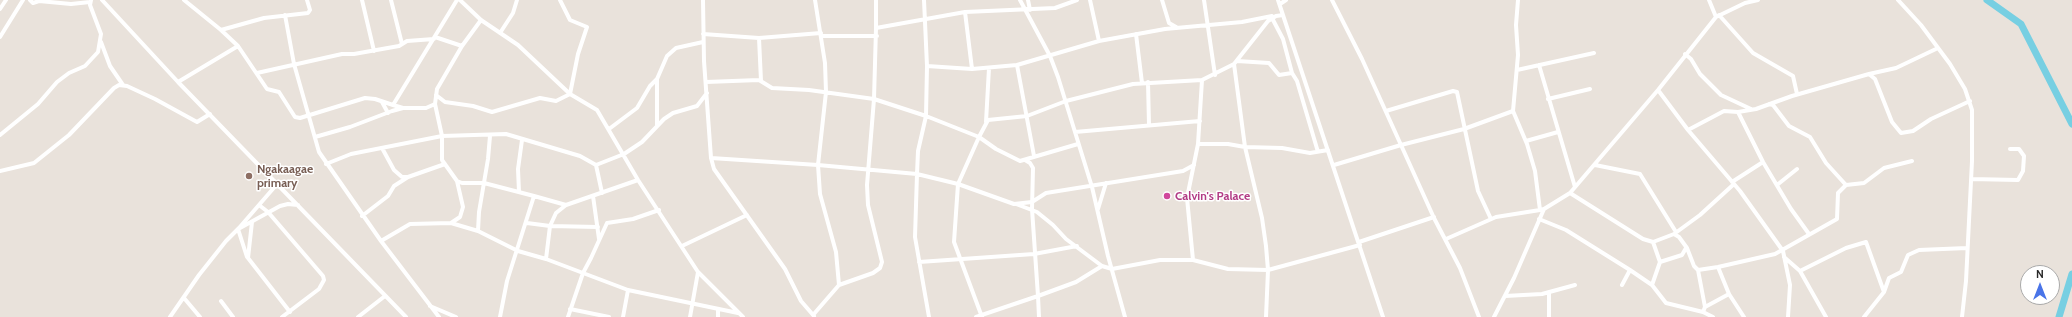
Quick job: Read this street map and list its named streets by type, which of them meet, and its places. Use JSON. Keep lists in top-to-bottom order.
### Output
{
  "places": ["Ngakaagae primary", "Calvin's Palace"],
  "north": "top"
}
